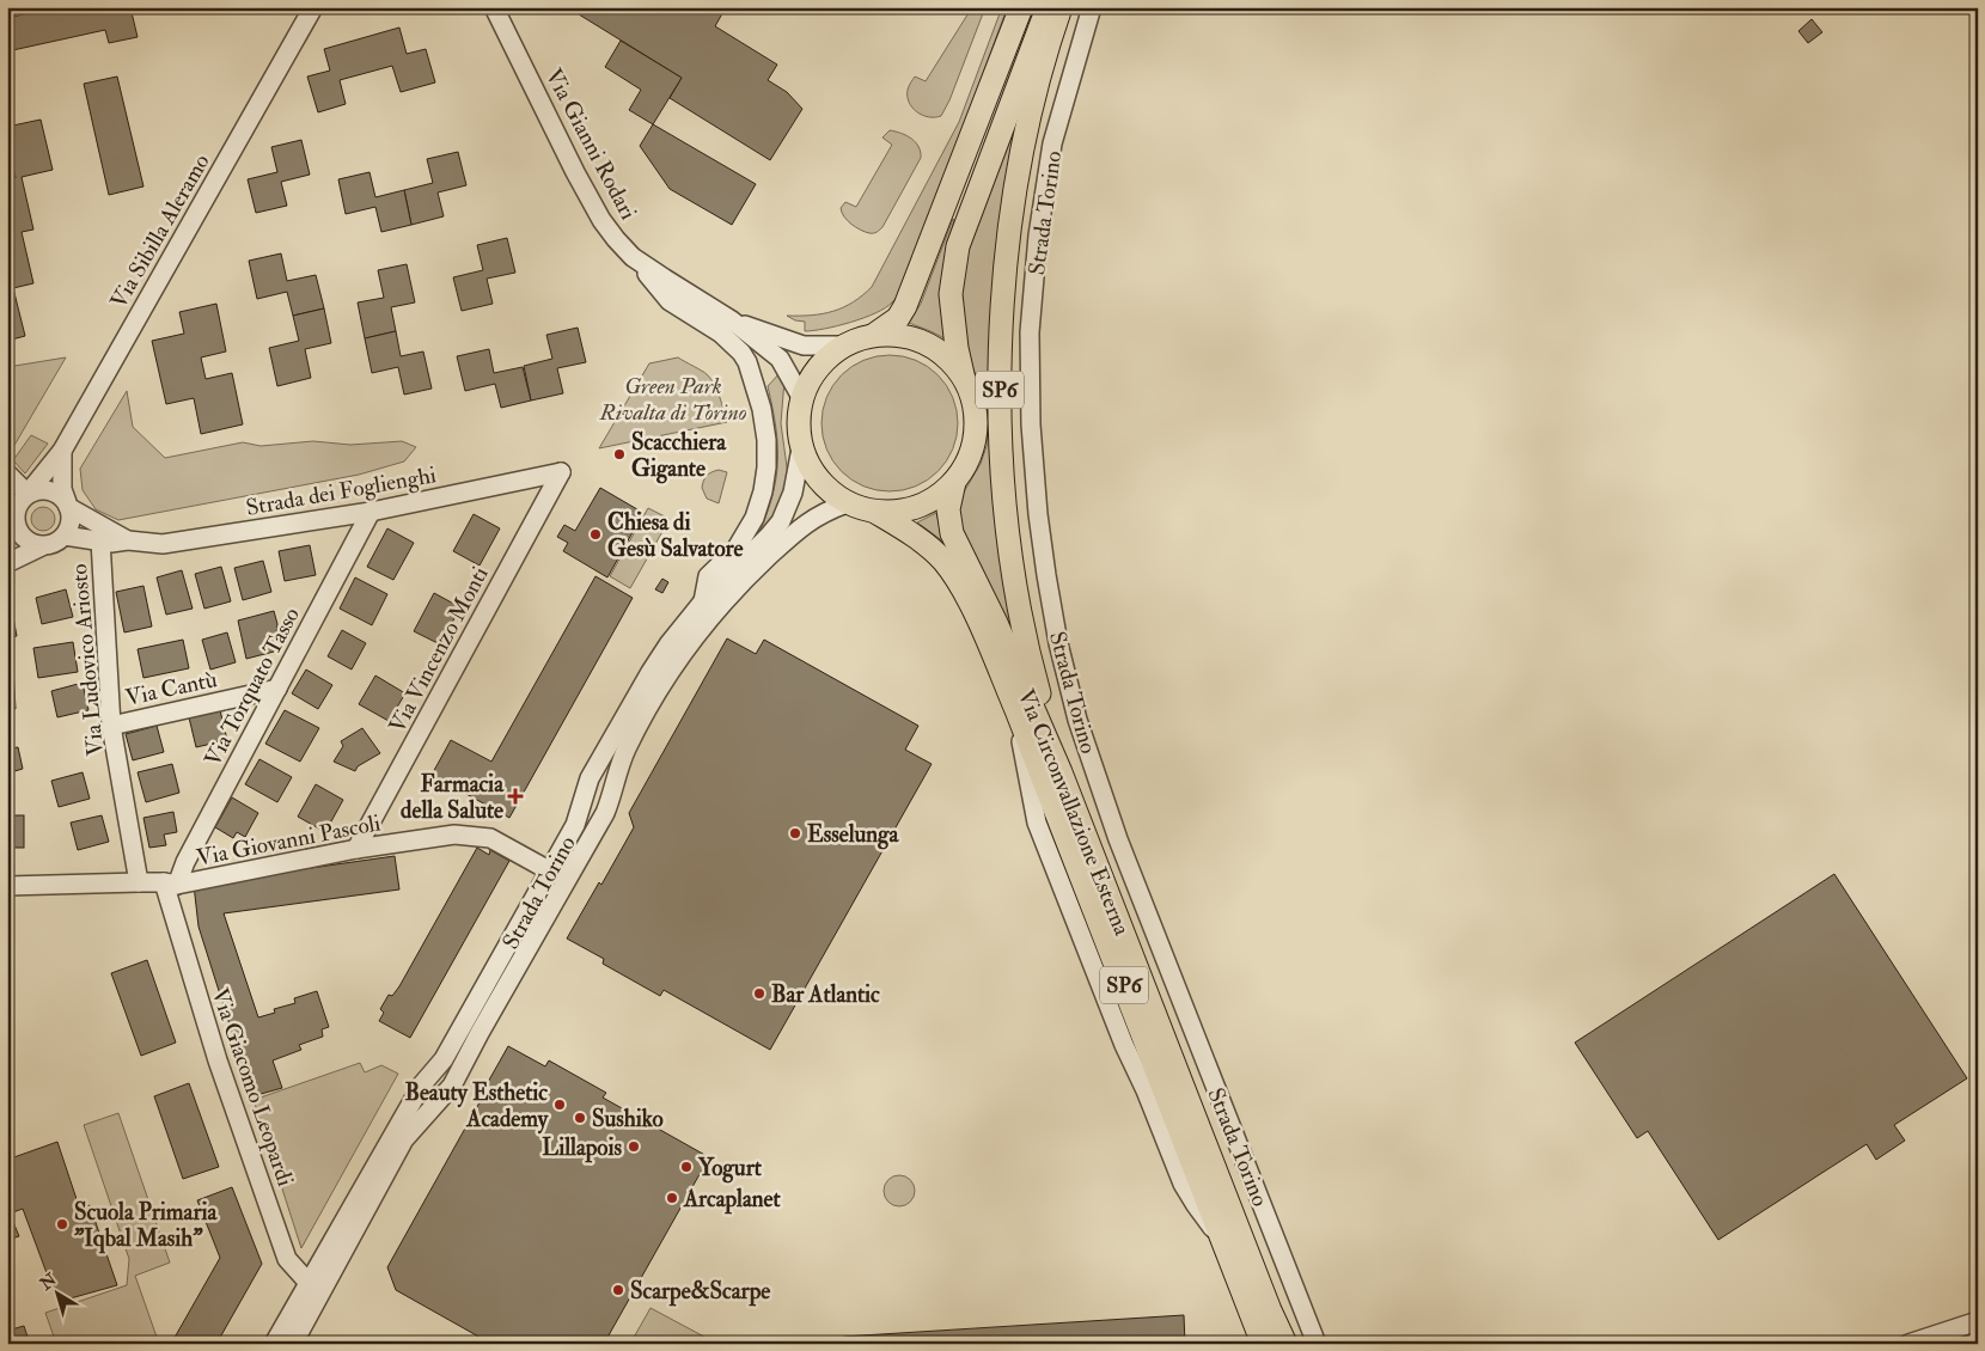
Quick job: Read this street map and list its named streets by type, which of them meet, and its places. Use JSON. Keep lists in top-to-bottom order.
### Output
{
  "streets": {
    "main road": ["SP6", "Via Circonvallazione Esterna"],
    "street": [
      "Via Gianni Rodari",
      "Strada Torino",
      "Via Sibilla Aleramo",
      "Strada dei Foglienghi",
      "Via Vincenzo Monti",
      "Via Ludovico Ariosto",
      "Via Torquato Tasso",
      "Via Cantù",
      "Via Giovanni Pascoli",
      "Via Giacomo Leopardi"
    ]
  },
  "crossings": [
    ["Via Gianni Rodari", "Strada Torino"],
    ["Via Gianni Rodari", "SP6"],
    ["Via Gianni Rodari", "Via Circonvallazione Esterna"],
    ["Strada Torino", "SP6"],
    ["Strada Torino", "Via Circonvallazione Esterna"],
    ["Strada Torino", "Via Giovanni Pascoli"],
    ["Strada Torino", "Via Giacomo Leopardi"],
    ["Via Sibilla Aleramo", "Strada dei Foglienghi"],
    ["SP6", "Via Circonvallazione Esterna"],
    ["Strada dei Foglienghi", "Via Vincenzo Monti"],
    ["Strada dei Foglienghi", "Via Ludovico Ariosto"],
    ["Strada dei Foglienghi", "Via Torquato Tasso"],
    ["Via Vincenzo Monti", "Via Giovanni Pascoli"],
    ["Via Ludovico Ariosto", "Via Cantù"],
    ["Via Ludovico Ariosto", "Via Giovanni Pascoli"],
    ["Via Torquato Tasso", "Via Cantù"],
    ["Via Torquato Tasso", "Via Giovanni Pascoli"],
    ["Via Torquato Tasso", "Via Giacomo Leopardi"],
    ["Via Giovanni Pascoli", "Via Giacomo Leopardi"]
  ],
  "parks": ["Green Park Rivalta di Torino"],
  "places": {
    "other": [
      "Scacchiera Gigante",
      "Chiesa di Gesù Salvatore",
      "Esselunga",
      "Bar Atlantic",
      "Beauty Esthetic Academy",
      "Sushiko",
      "Lillapois",
      "Yogurt",
      "Arcaplanet",
      "Scuola Primaria \"Iqbal Masih\"",
      "Scarpe&Scarpe"
    ],
    "health": ["Farmacia della Salute"]
  },
  "north": "top left"
}
